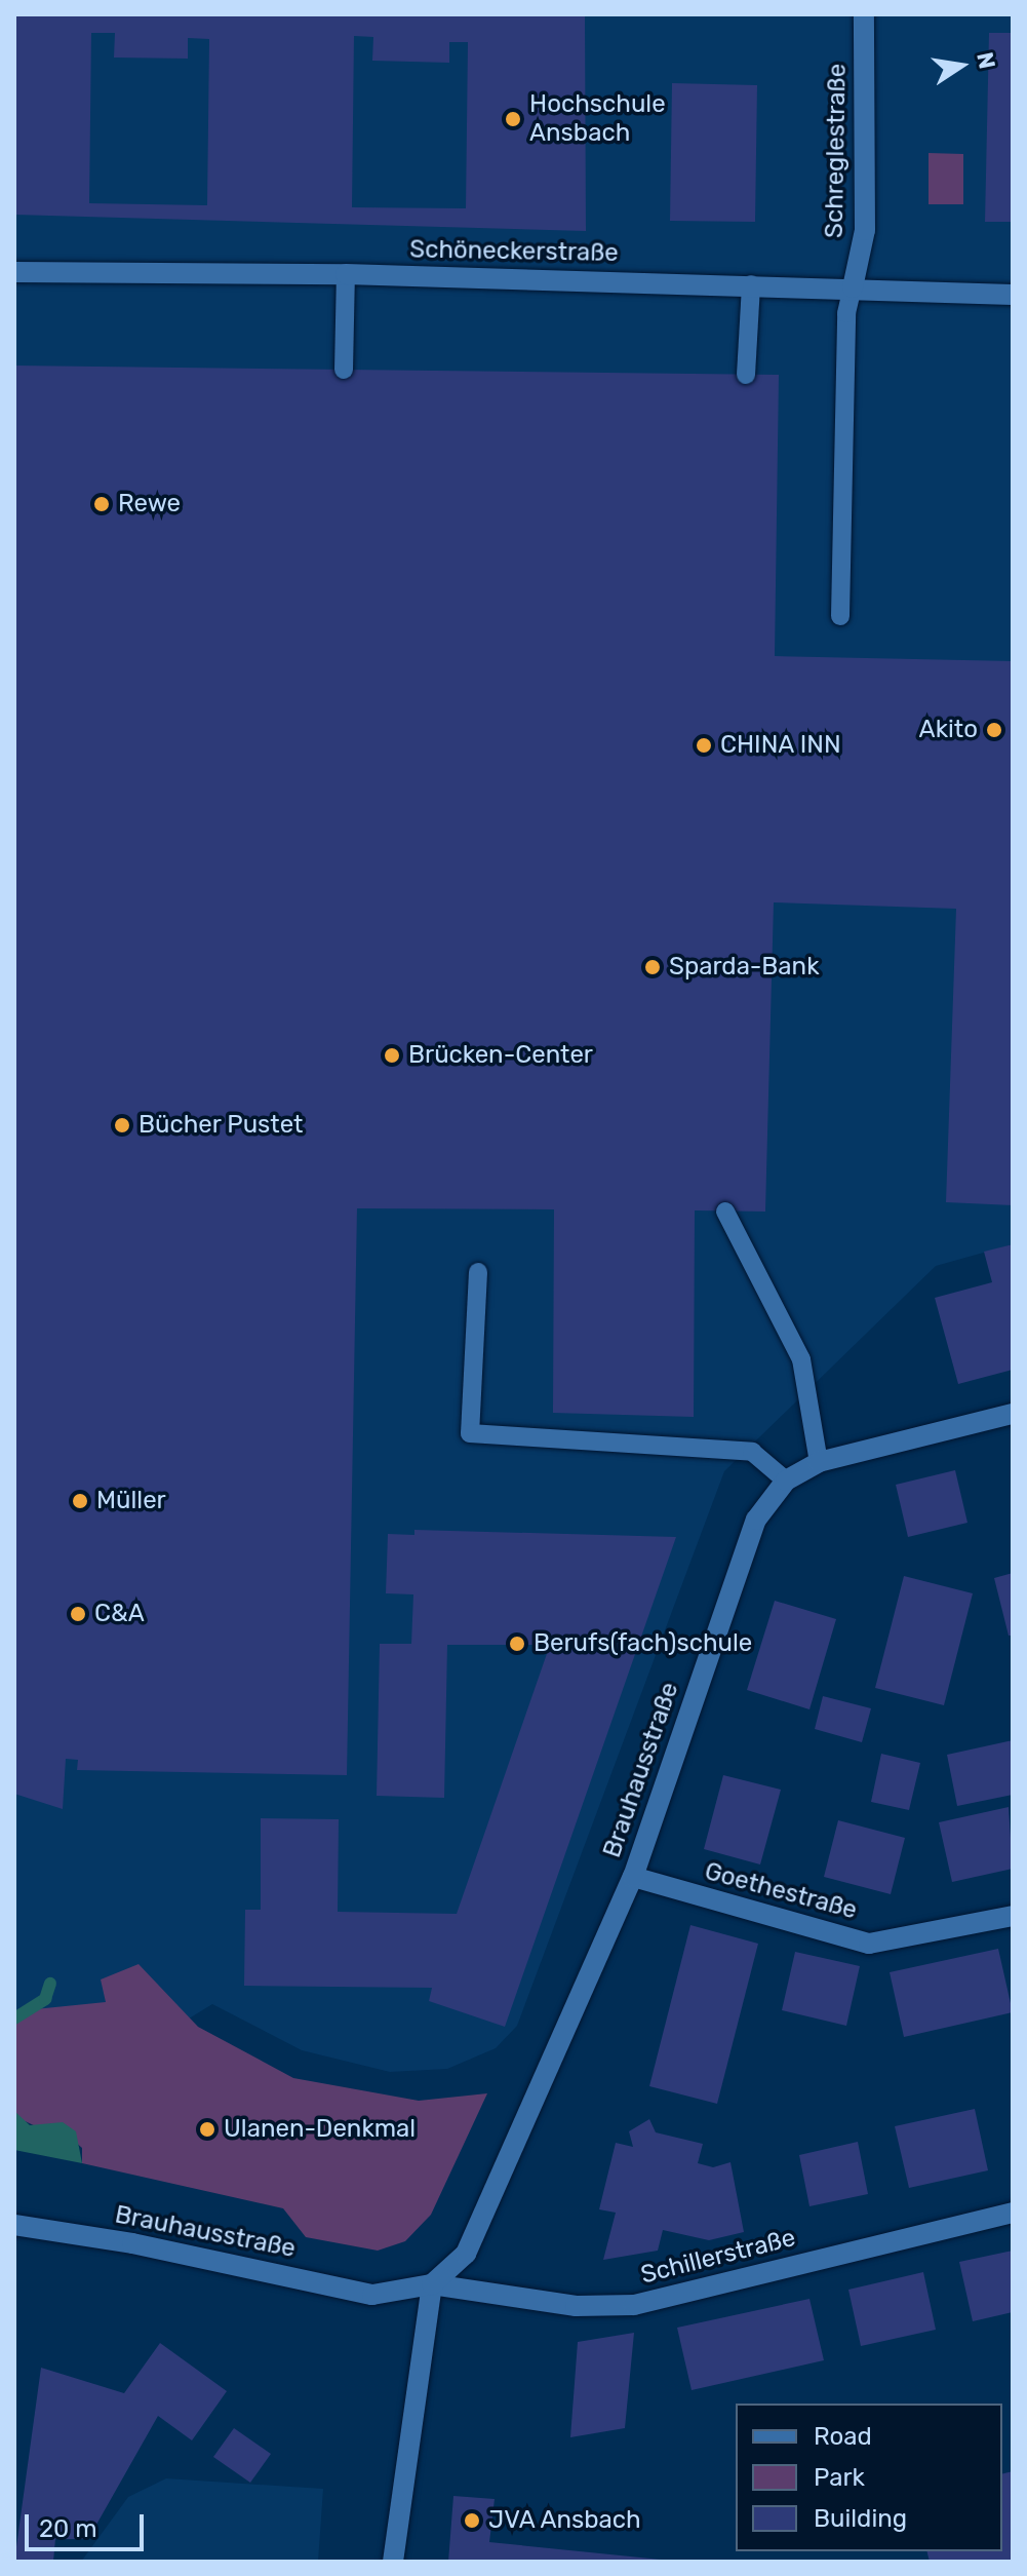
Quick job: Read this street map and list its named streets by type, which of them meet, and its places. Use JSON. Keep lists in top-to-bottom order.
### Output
{
  "streets": {
    "street": [
      "Schreglestraße",
      "Schöneckerstraße",
      "Brauhausstraße",
      "Goethestraße",
      "Schillerstraße"
    ]
  },
  "crossings": [
    ["Schreglestraße", "Schöneckerstraße"],
    ["Brauhausstraße", "Goethestraße"],
    ["Brauhausstraße", "Schillerstraße"]
  ],
  "places": [
    "Hochschule Ansbach",
    "Rewe",
    "Akito",
    "CHINA INN",
    "Sparda-Bank",
    "Brücken-Center",
    "Bücher Pustet",
    "Müller",
    "C&A",
    "Berufs(fach)schule",
    "Ulanen-Denkmal",
    "JVA Ansbach"
  ],
  "legend": ["Road", "Park", "Building"],
  "scale_bar": "20 m",
  "north": "right"
}
